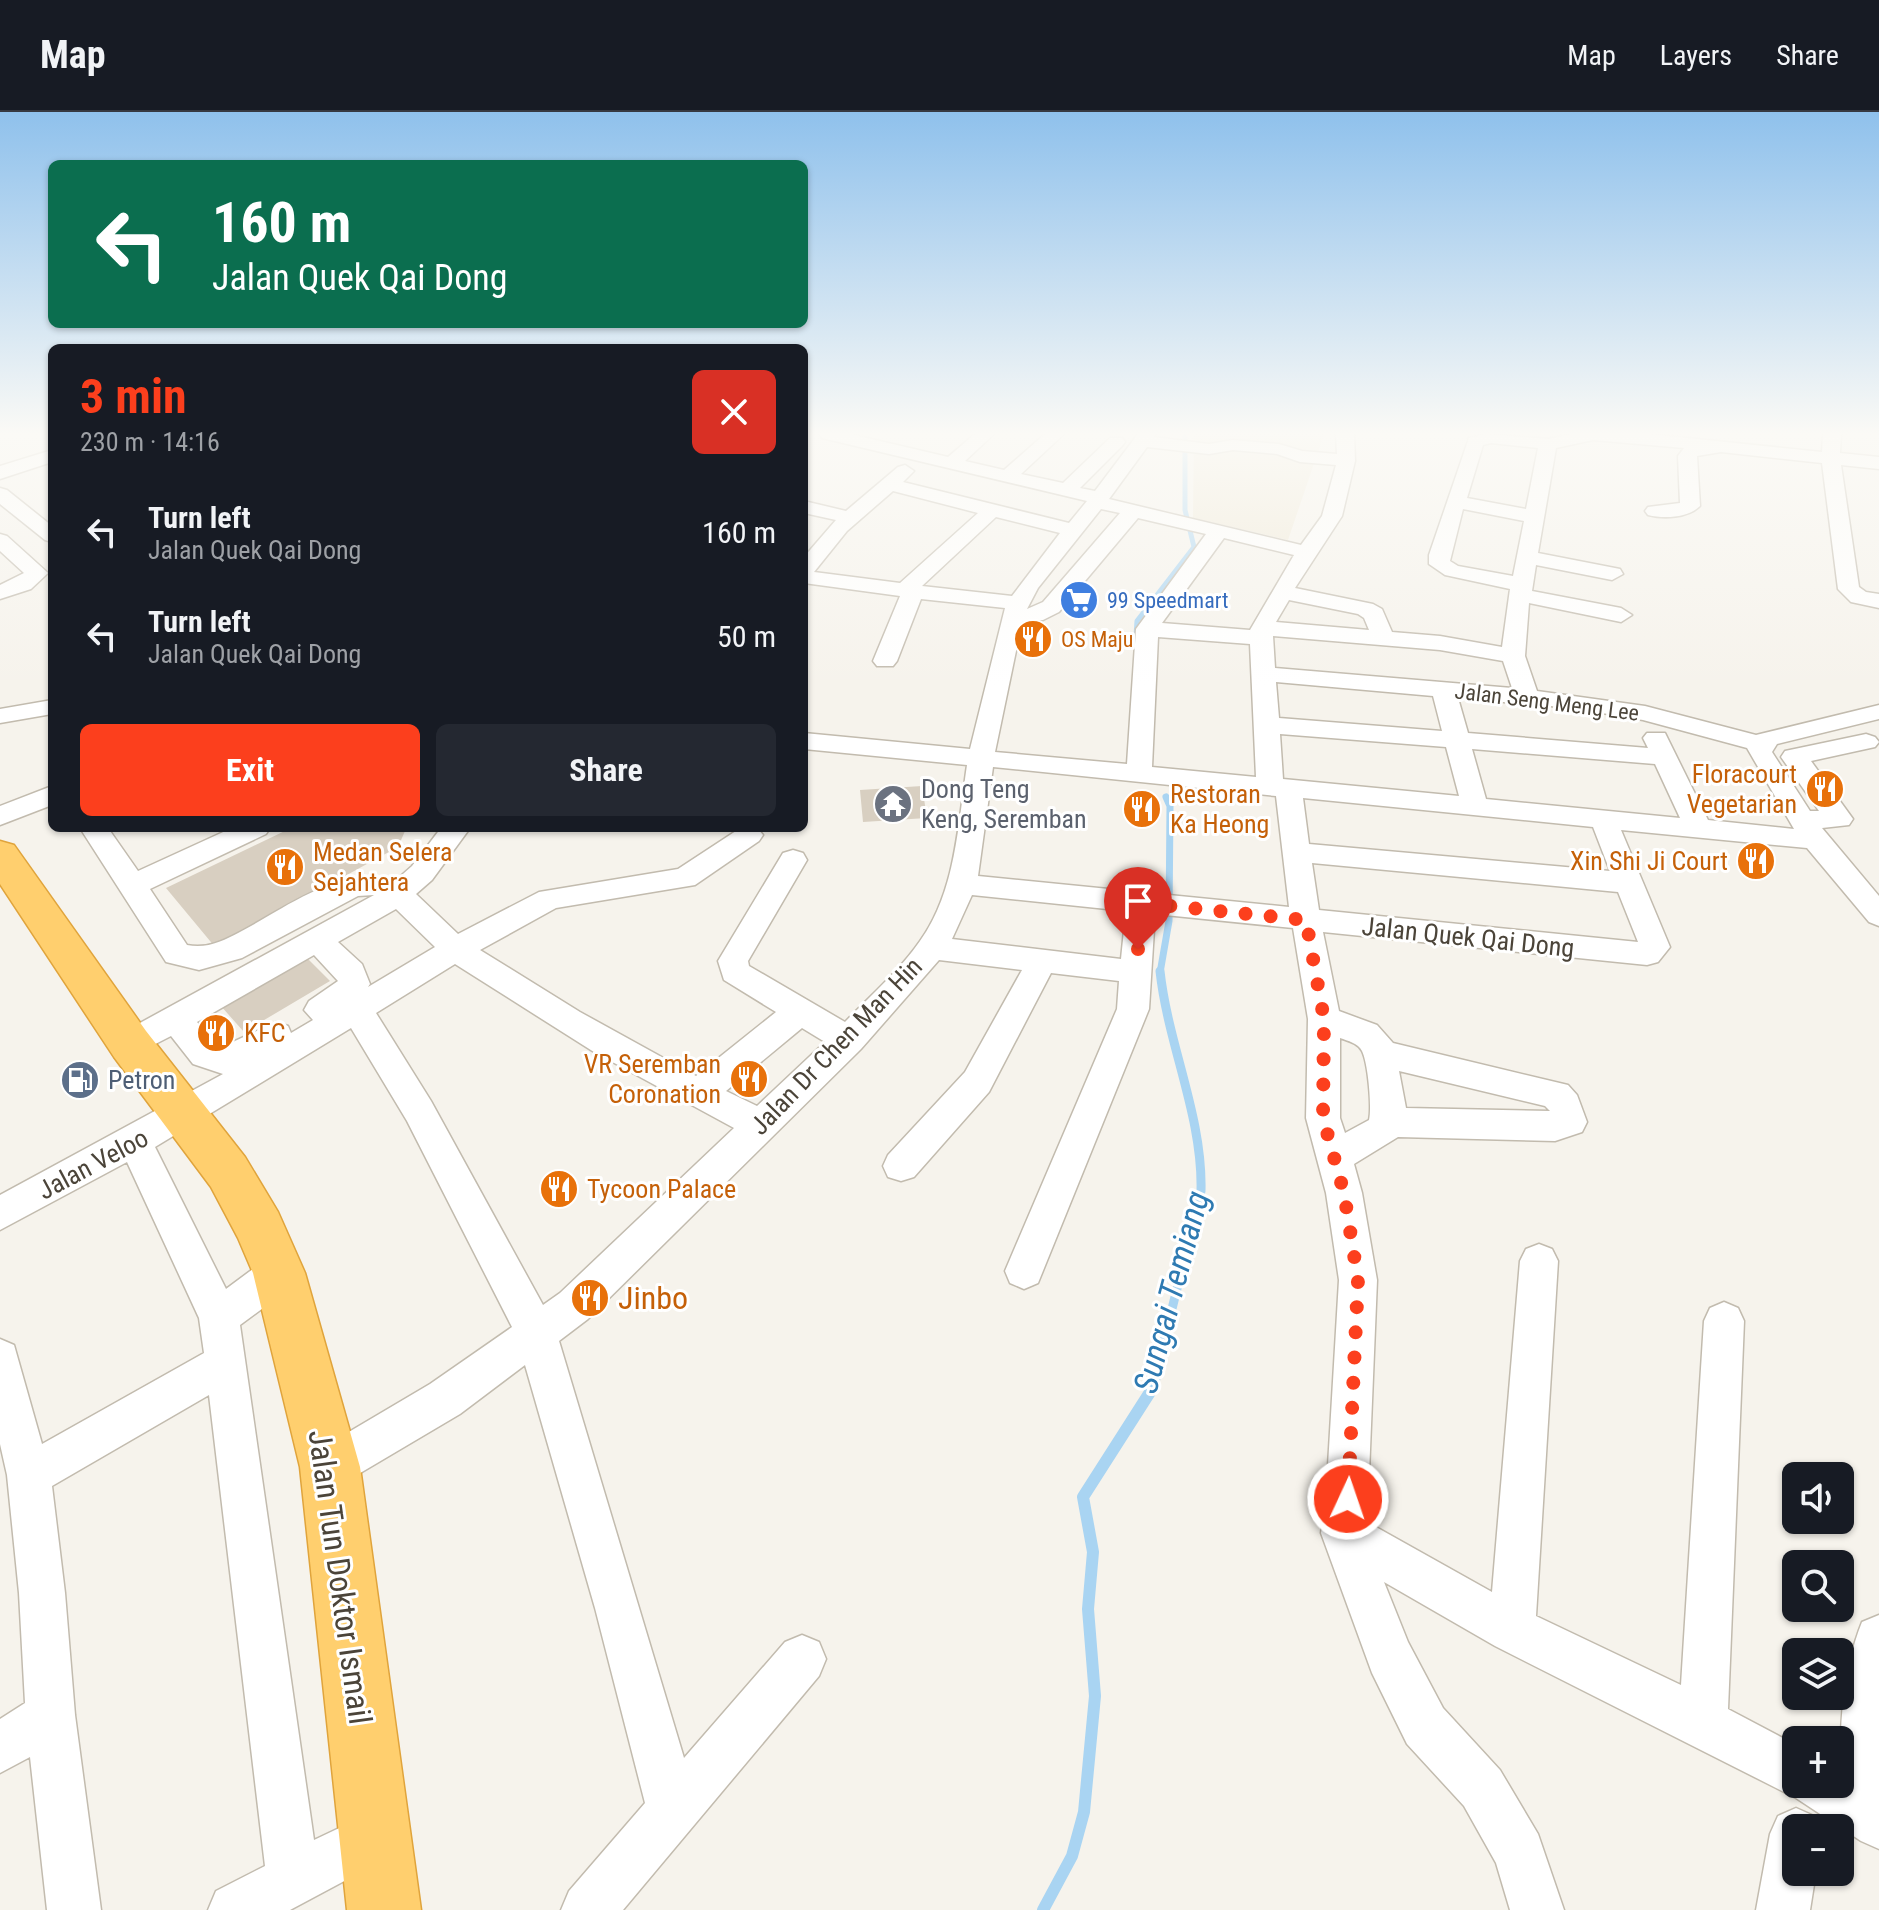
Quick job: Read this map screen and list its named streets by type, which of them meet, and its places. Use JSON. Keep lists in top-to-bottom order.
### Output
{
  "streets": {
    "highway": ["Jalan Tun Doktor Ismail"],
    "street": [
      "Jalan Seng Meng Lee",
      "Jalan Quek Qai Dong",
      "Jalan Dr Chen Man Hin",
      "Jalan Veloo"
    ]
  },
  "crossings": [
    ["Jalan Quek Qai Dong", "Jalan Dr Chen Man Hin"],
    ["Jalan Dr Chen Man Hin", "Jalan Tun Doktor Ismail"],
    ["Jalan Veloo", "Jalan Tun Doktor Ismail"]
  ],
  "water": ["Sungai Temiang"],
  "places": {
    "supermarket": ["99 Speedmart"],
    "restaurant": [
      "OS Maju",
      "Floracourt Vegetarian",
      "Restoran Ka Heong",
      "Xin Shi Ji Court",
      "Medan Selera Sejahtera",
      "KFC",
      "VR Seremban Coronation",
      "Tycoon Palace",
      "Jinbo"
    ],
    "temple": ["Dong Teng Keng, Seremban"],
    "fuel station": ["Petron"]
  },
  "page": {
    "header": "Map",
    "nav": ["Map", "Layers", "Share"],
    "turn": ["160 m", "Jalan Quek Qai Dong"],
    "heading": ["3 min", "230 m · 14:16"],
    "list": [
      {
        "name": "Turn left",
        "note": "Jalan Quek Qai Dong",
        "value": "160 m"
      },
      {
        "name": "Turn left",
        "note": "Jalan Quek Qai Dong",
        "value": "50 m"
      }
    ],
    "buttons": ["Exit", "Share"],
    "map_buttons": ["+", "−"]
  }
}
